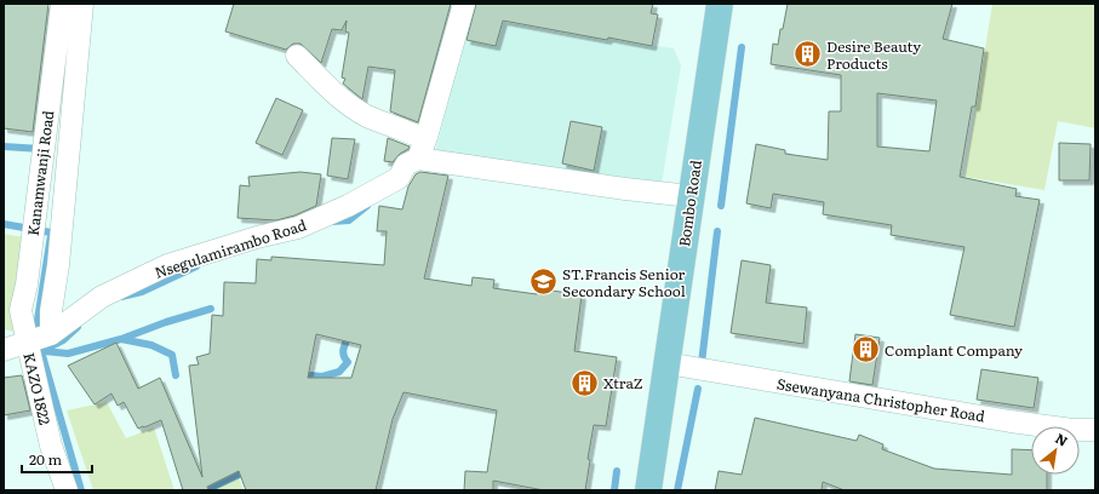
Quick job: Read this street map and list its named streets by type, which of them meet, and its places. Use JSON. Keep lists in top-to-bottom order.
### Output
{
  "streets": {
    "main road": ["Bombo Road"],
    "street": [
      "Kanamwanji Road",
      "Nsegulamirambo Road",
      "KAZO 1822",
      "Ssewanyana Christopher Road"
    ]
  },
  "crossings": [
    ["Kanamwanji Road", "Nsegulamirambo Road"],
    ["Kanamwanji Road", "KAZO 1822"],
    ["Bombo Road", "Ssewanyana Christopher Road"],
    ["Nsegulamirambo Road", "KAZO 1822"]
  ],
  "places": {
    "building": ["Desire Beauty Products", "Complant Company", "XtraZ"],
    "school or university": ["ST.Francis Senior Secondary School"]
  },
  "scale_bar": "20 m",
  "north": "top right"
}
